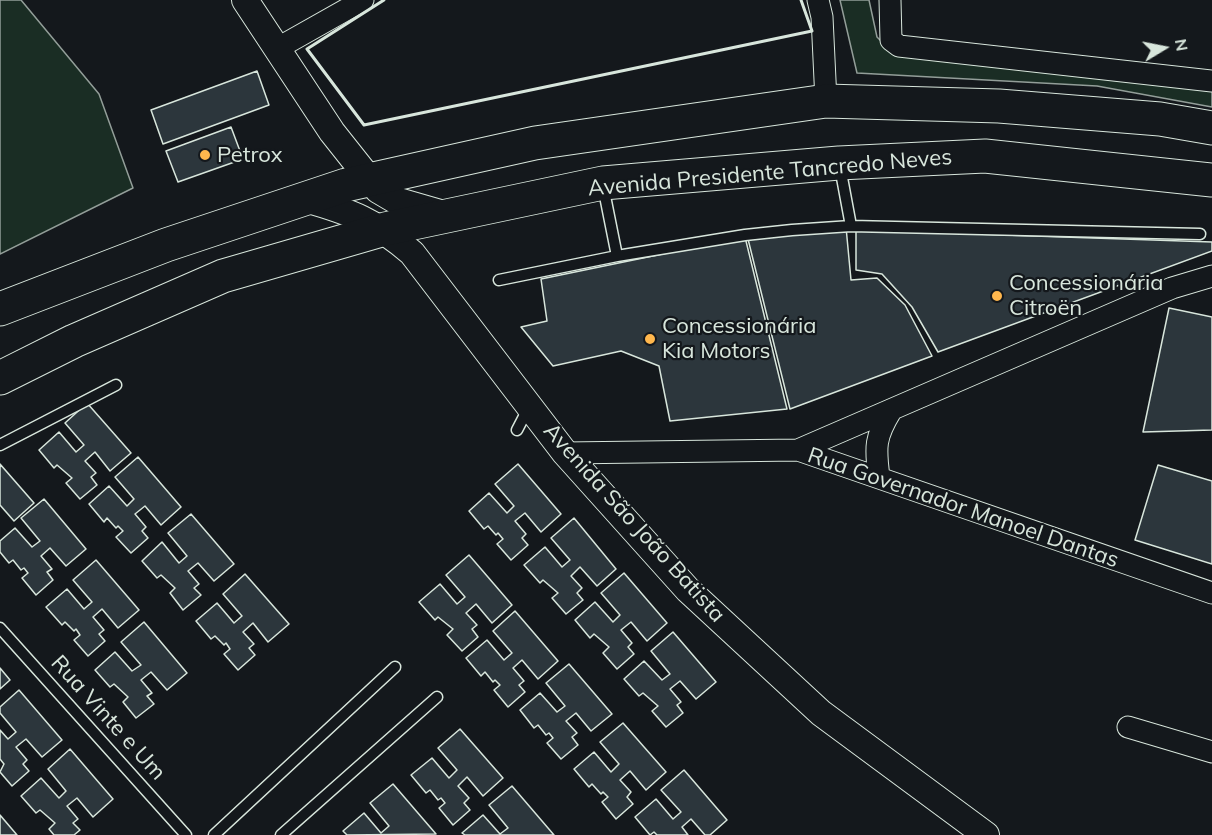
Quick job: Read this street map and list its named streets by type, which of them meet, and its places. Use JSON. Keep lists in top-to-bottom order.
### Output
{
  "streets": {
    "main road": ["Avenida Presidente Tancredo Neves"],
    "street": ["Rua Governador Manoel Dantas", "Avenida São João Batista"],
    "lane": ["Rua Vinte e Um"]
  },
  "crossings": [
    ["Avenida Presidente Tancredo Neves", "Avenida São João Batista"],
    ["Rua Governador Manoel Dantas", "Avenida São João Batista"]
  ],
  "places": ["Petrox", "Concessionária Citroën", "Concessionária Kia Motors"],
  "north": "right"
}
